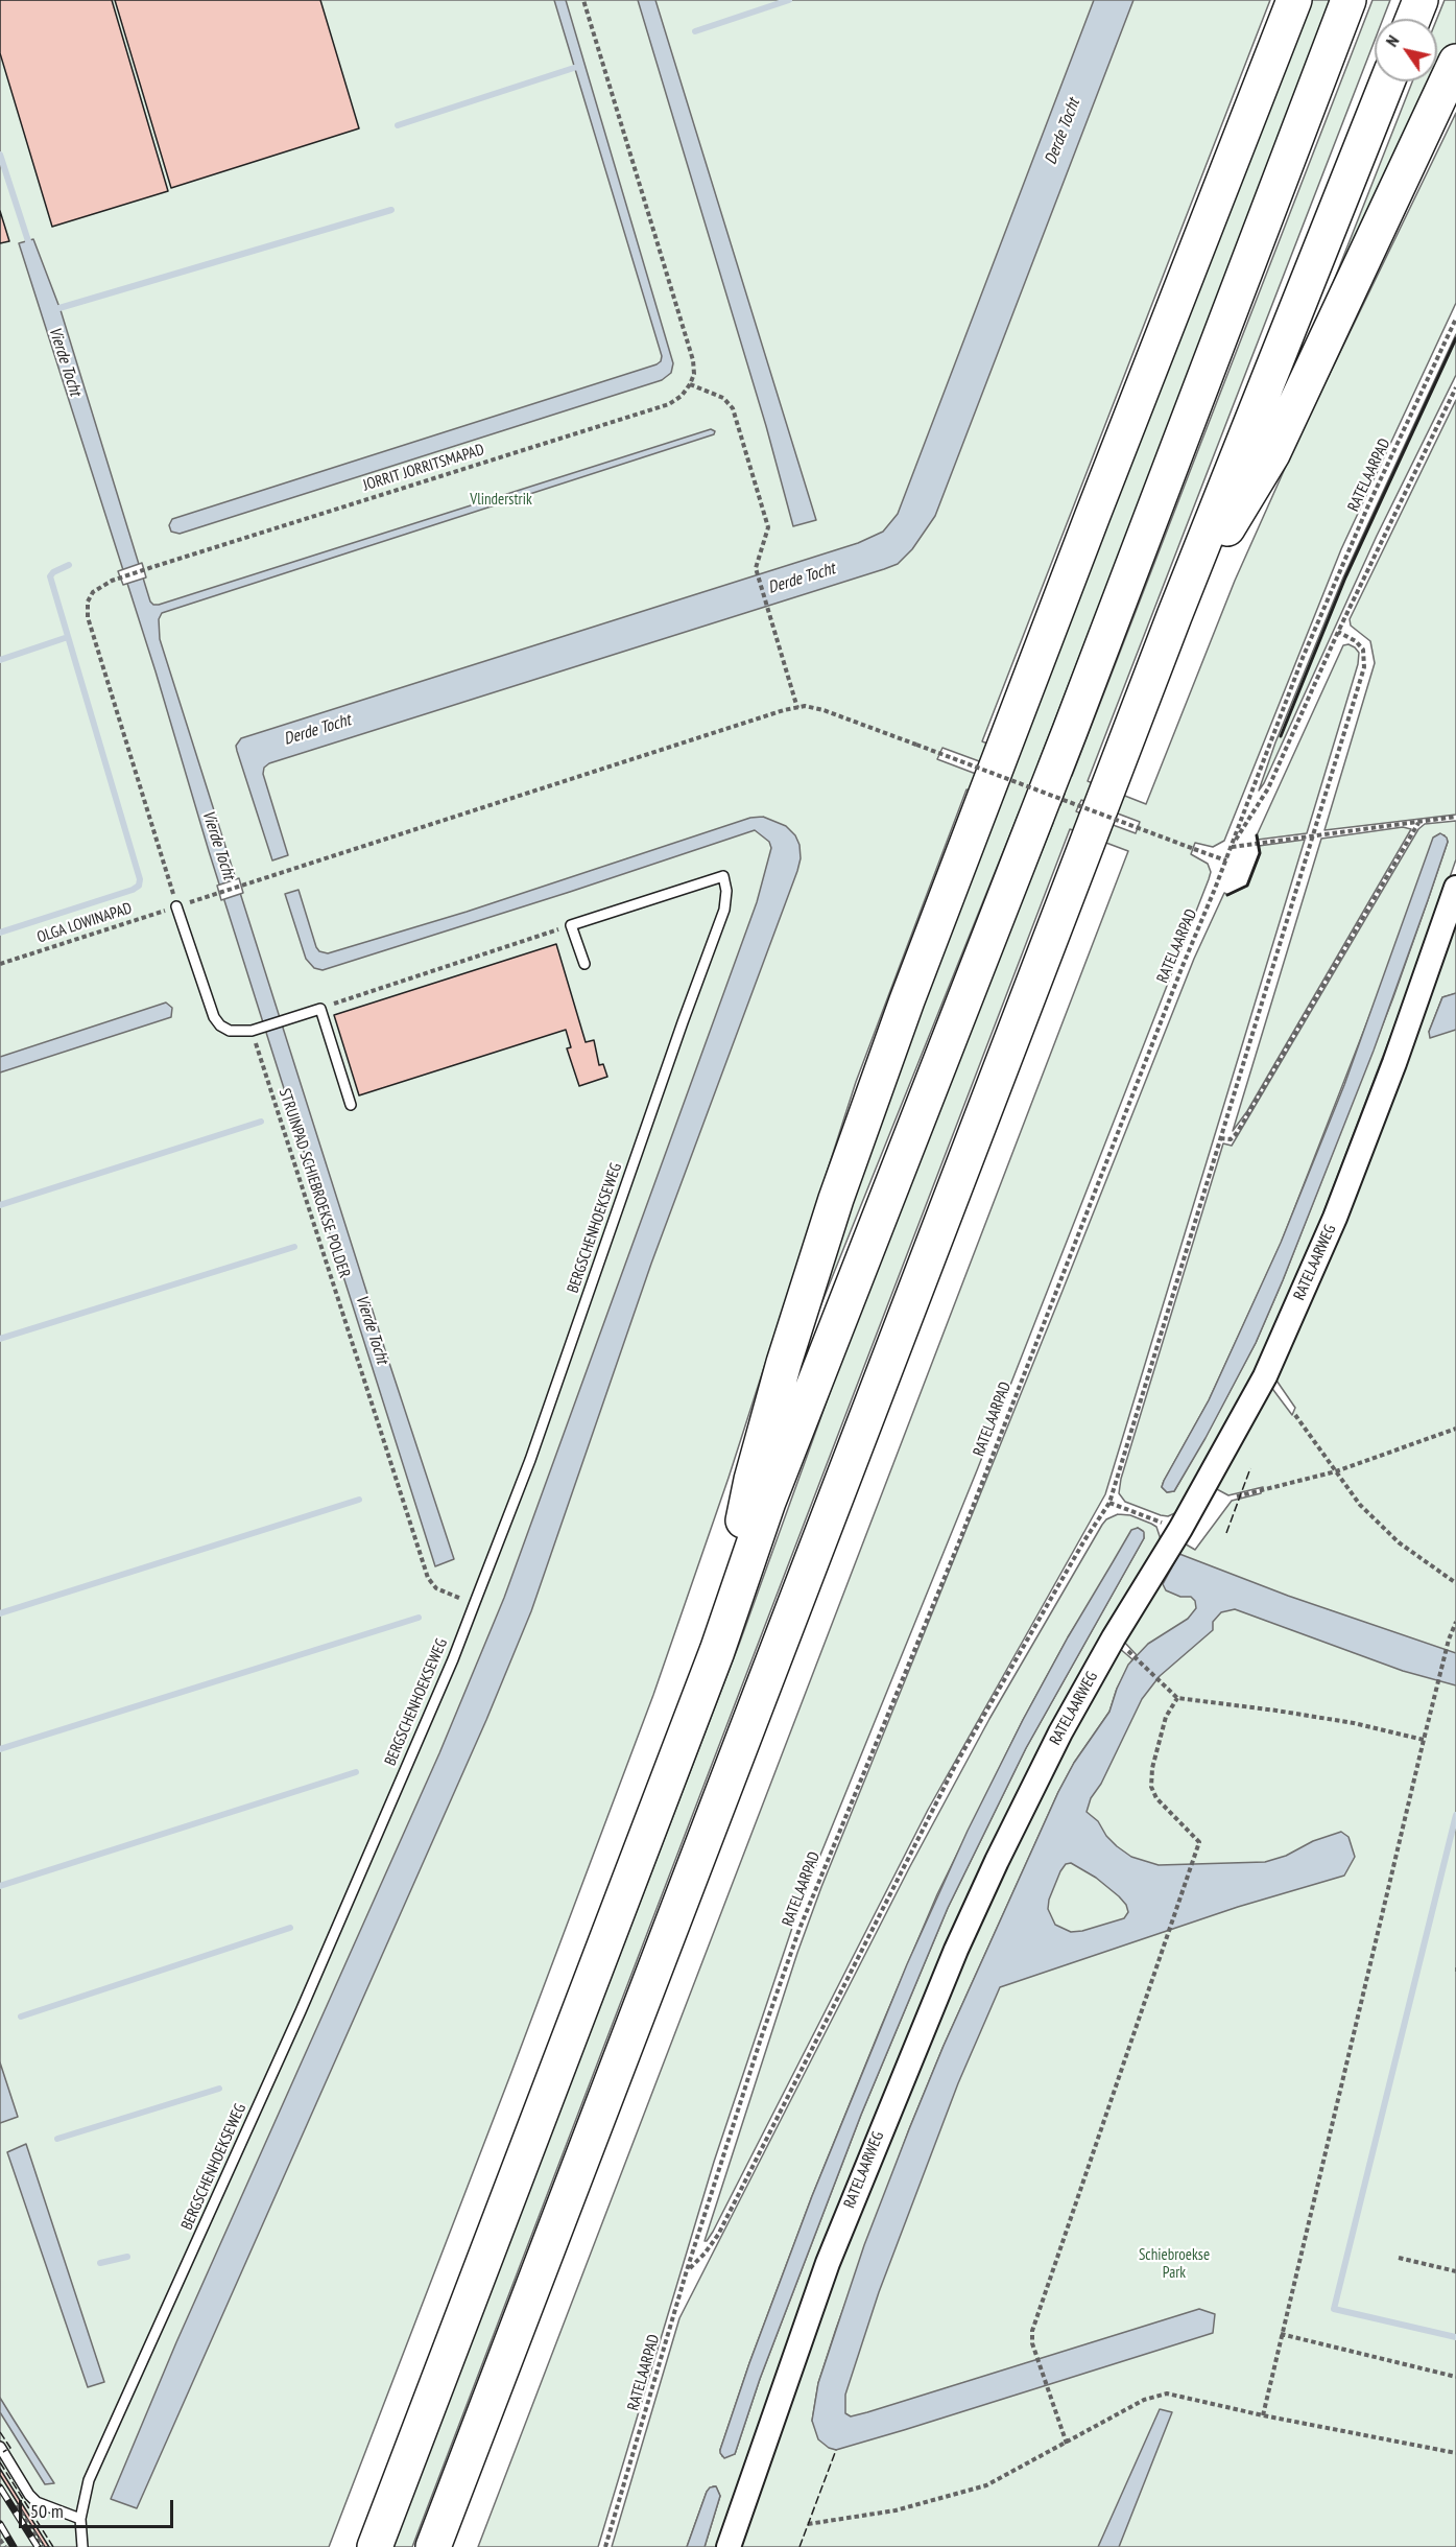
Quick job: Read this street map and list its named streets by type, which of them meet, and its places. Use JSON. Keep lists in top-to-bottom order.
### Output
{
  "streets": {
    "street": ["RATELAARWEG"],
    "lane": ["BERGSCHENHOEKSEWEG"],
    "path": [
      "JORRIT JORRITSMAPAD",
      "RATELAARPAD",
      "OLGA LOWINAPAD",
      "STRUINPAD SCHIEBROEKSE POLDER"
    ]
  },
  "crossings": [
    ["JORRIT JORRITSMAPAD", "OLGA LOWINAPAD"],
    ["STRUINPAD SCHIEBROEKSE POLDER", "BERGSCHENHOEKSEWEG"]
  ],
  "water": ["Derde Tocht", "Vierde Tocht"],
  "parks": ["Vlinderstrik", "Schiebroekse Park"],
  "scale_bar": "50 m",
  "north": "top left"
}
